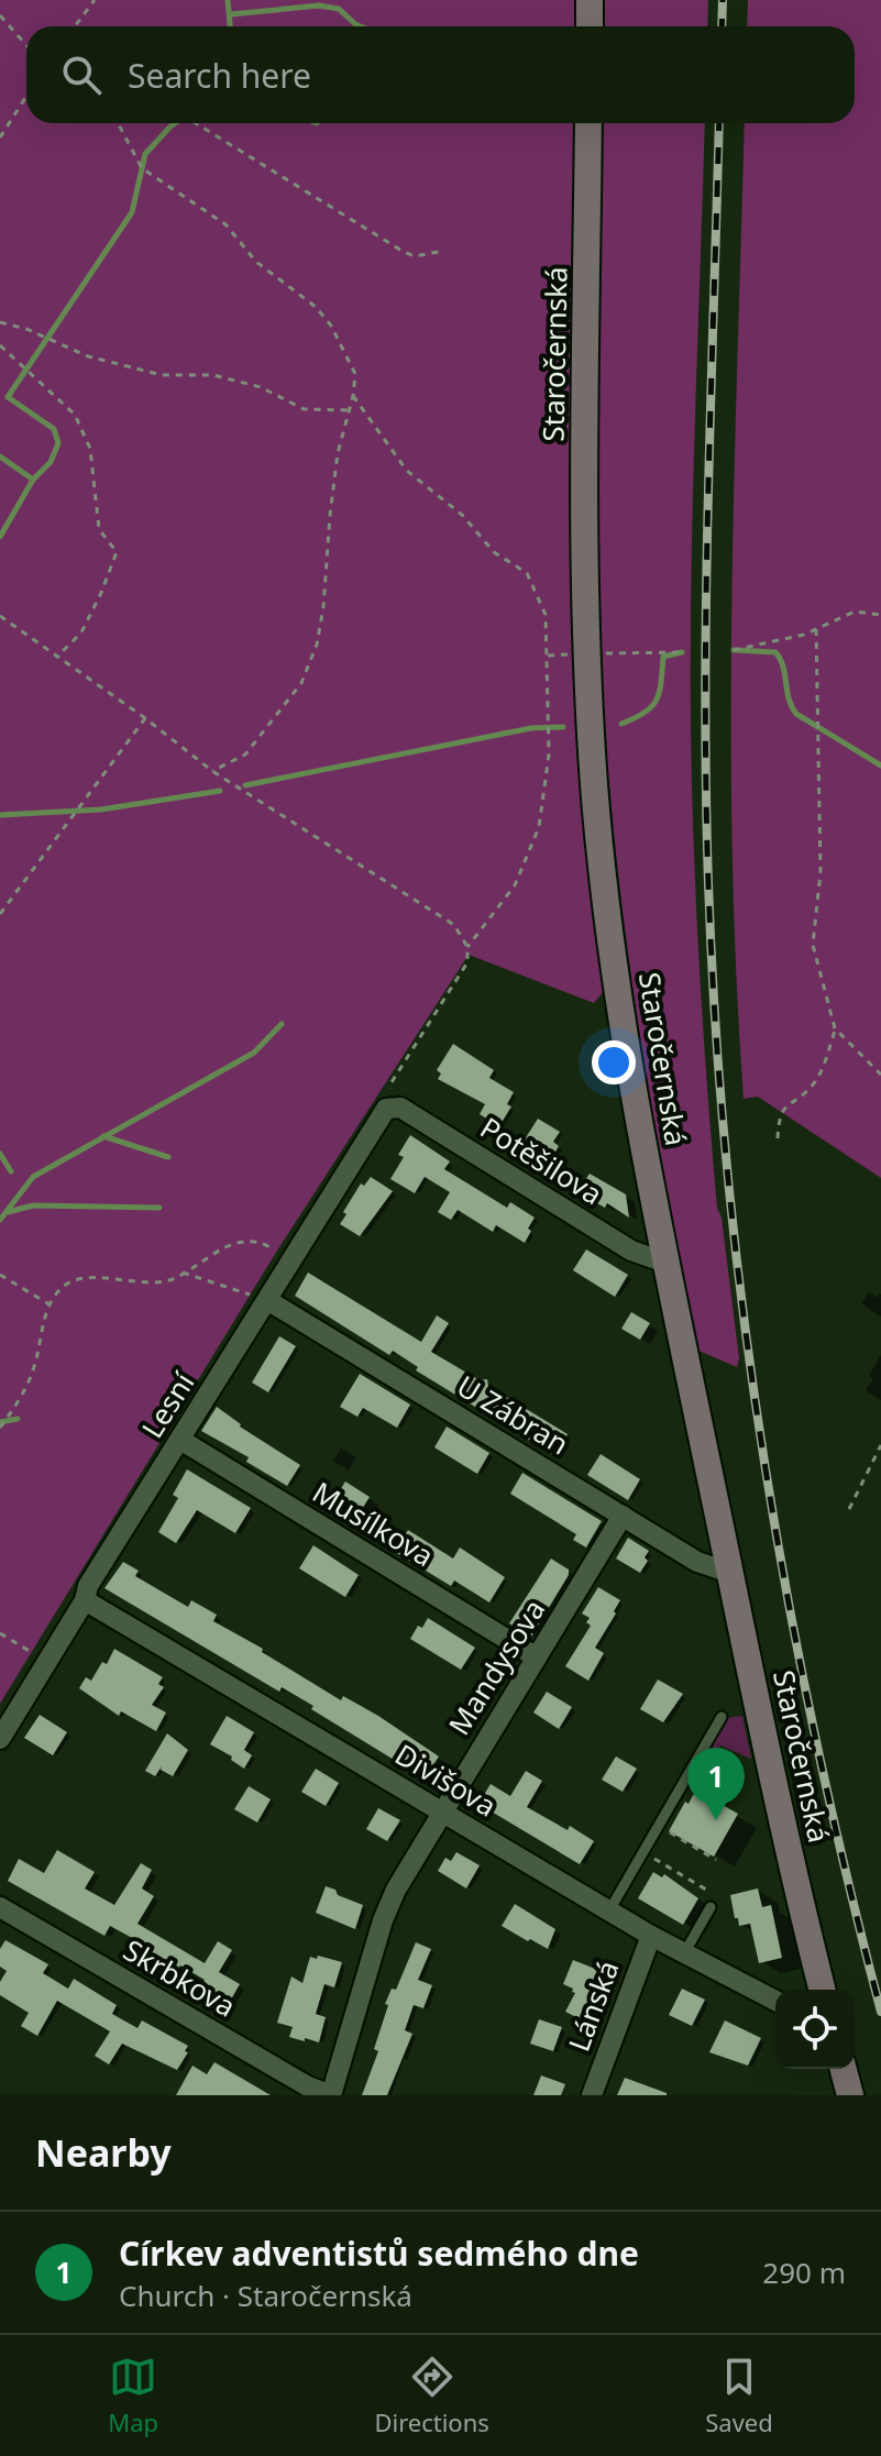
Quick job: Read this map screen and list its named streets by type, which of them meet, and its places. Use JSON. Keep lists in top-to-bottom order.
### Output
{
  "streets": {
    "main road": ["Staročernská"],
    "street": [
      "Potěšilova",
      "Lesní",
      "U Zábran",
      "Musílkova",
      "Mandysova",
      "Divišova",
      "Skrbkova",
      "Lánská"
    ]
  },
  "crossings": [
    ["Staročernská", "Potěšilova"],
    ["Staročernská", "U Zábran"],
    ["Potěšilova", "Lesní"],
    ["Lesní", "U Zábran"],
    ["Lesní", "Musílkova"],
    ["Lesní", "Divišova"],
    ["U Zábran", "Mandysova"],
    ["Musílkova", "Mandysova"],
    ["Mandysova", "Divišova"],
    ["Mandysova", "Skrbkova"],
    ["Divišova", "Lánská"]
  ],
  "page": {
    "search": "Search here",
    "pins": "1",
    "heading": "Nearby",
    "list": [
      {
        "mark": "1",
        "name": "Církev adventistů sedmého dne",
        "note": "Church · Staročernská",
        "value": "290 m"
      }
    ],
    "nav": ["Map", "Directions", "Saved"]
  }
}
